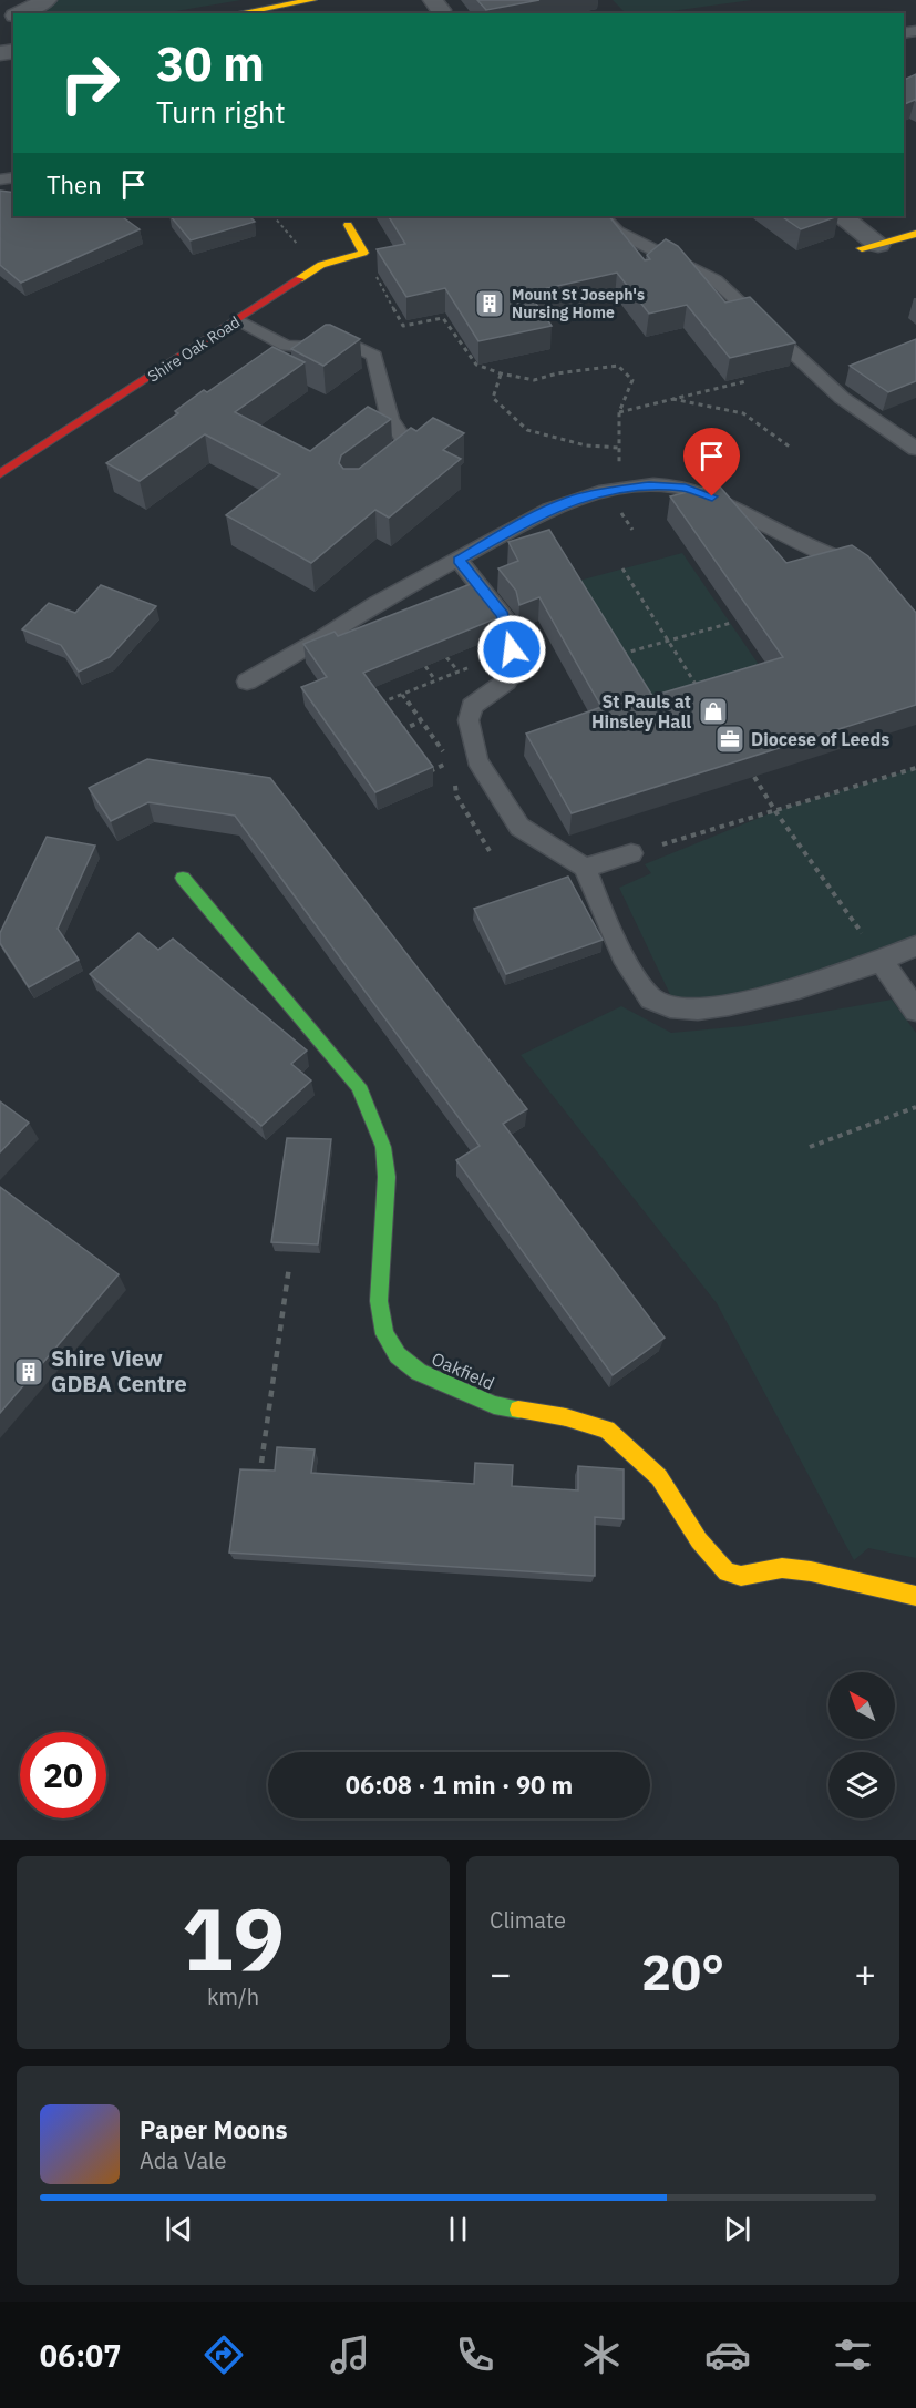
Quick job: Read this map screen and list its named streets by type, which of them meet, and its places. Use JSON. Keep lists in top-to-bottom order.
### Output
{
  "streets": {
    "street": ["Shire Oak Road", "Oakfield"]
  },
  "places": {
    "building": ["Mount St Joseph's Nursing Home", "Shire View GDBA Centre"],
    "shop": ["St Pauls at Hinsley Hall"],
    "office": ["Diocese of Leeds"]
  },
  "north": "top left",
  "page": {
    "turn": ["30 m", "Turn right"],
    "then": "Then",
    "limit": "20",
    "trip": "06:08 · 1 min · 90 m",
    "tile": [
      ["19", "km/h"],
      "Climate"
    ],
    "heat": ["−", "20°", "+"],
    "song": ["Paper Moons", "Ada Vale"],
    "tabs": "06:07"
  }
}
